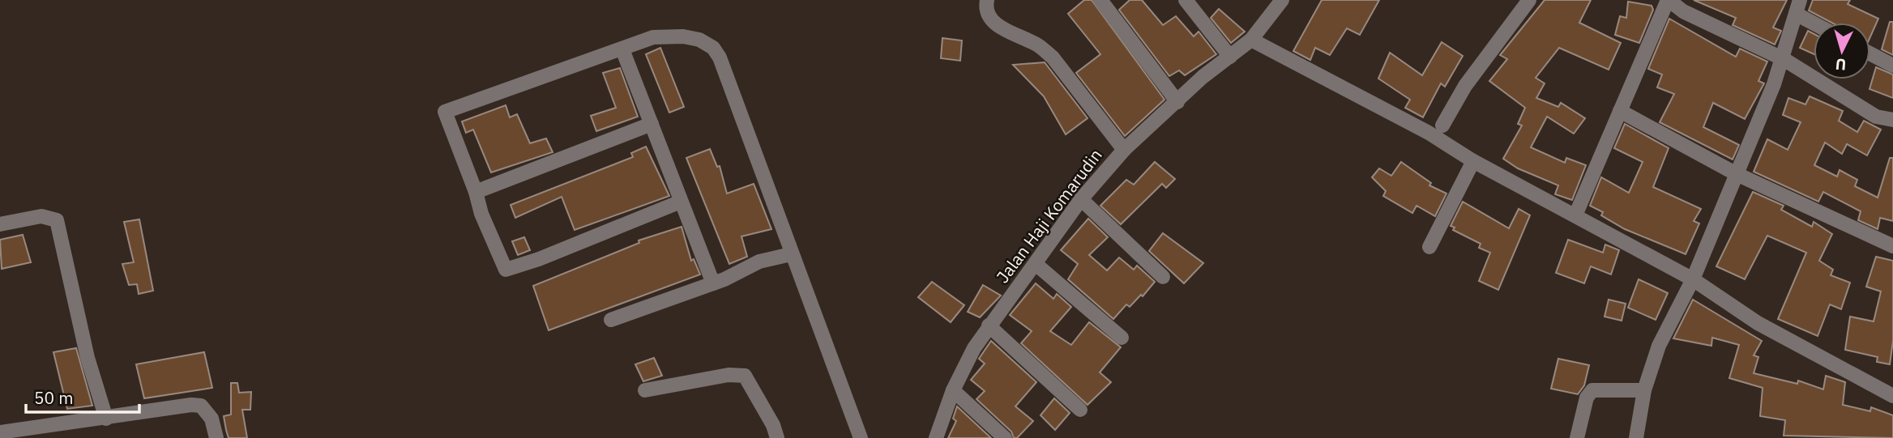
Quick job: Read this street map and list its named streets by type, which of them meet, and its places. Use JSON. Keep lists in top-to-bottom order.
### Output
{
  "streets": {
    "street": ["Jalan Haji Komarudin"]
  },
  "scale_bar": "50 m",
  "north": "bottom"
}
